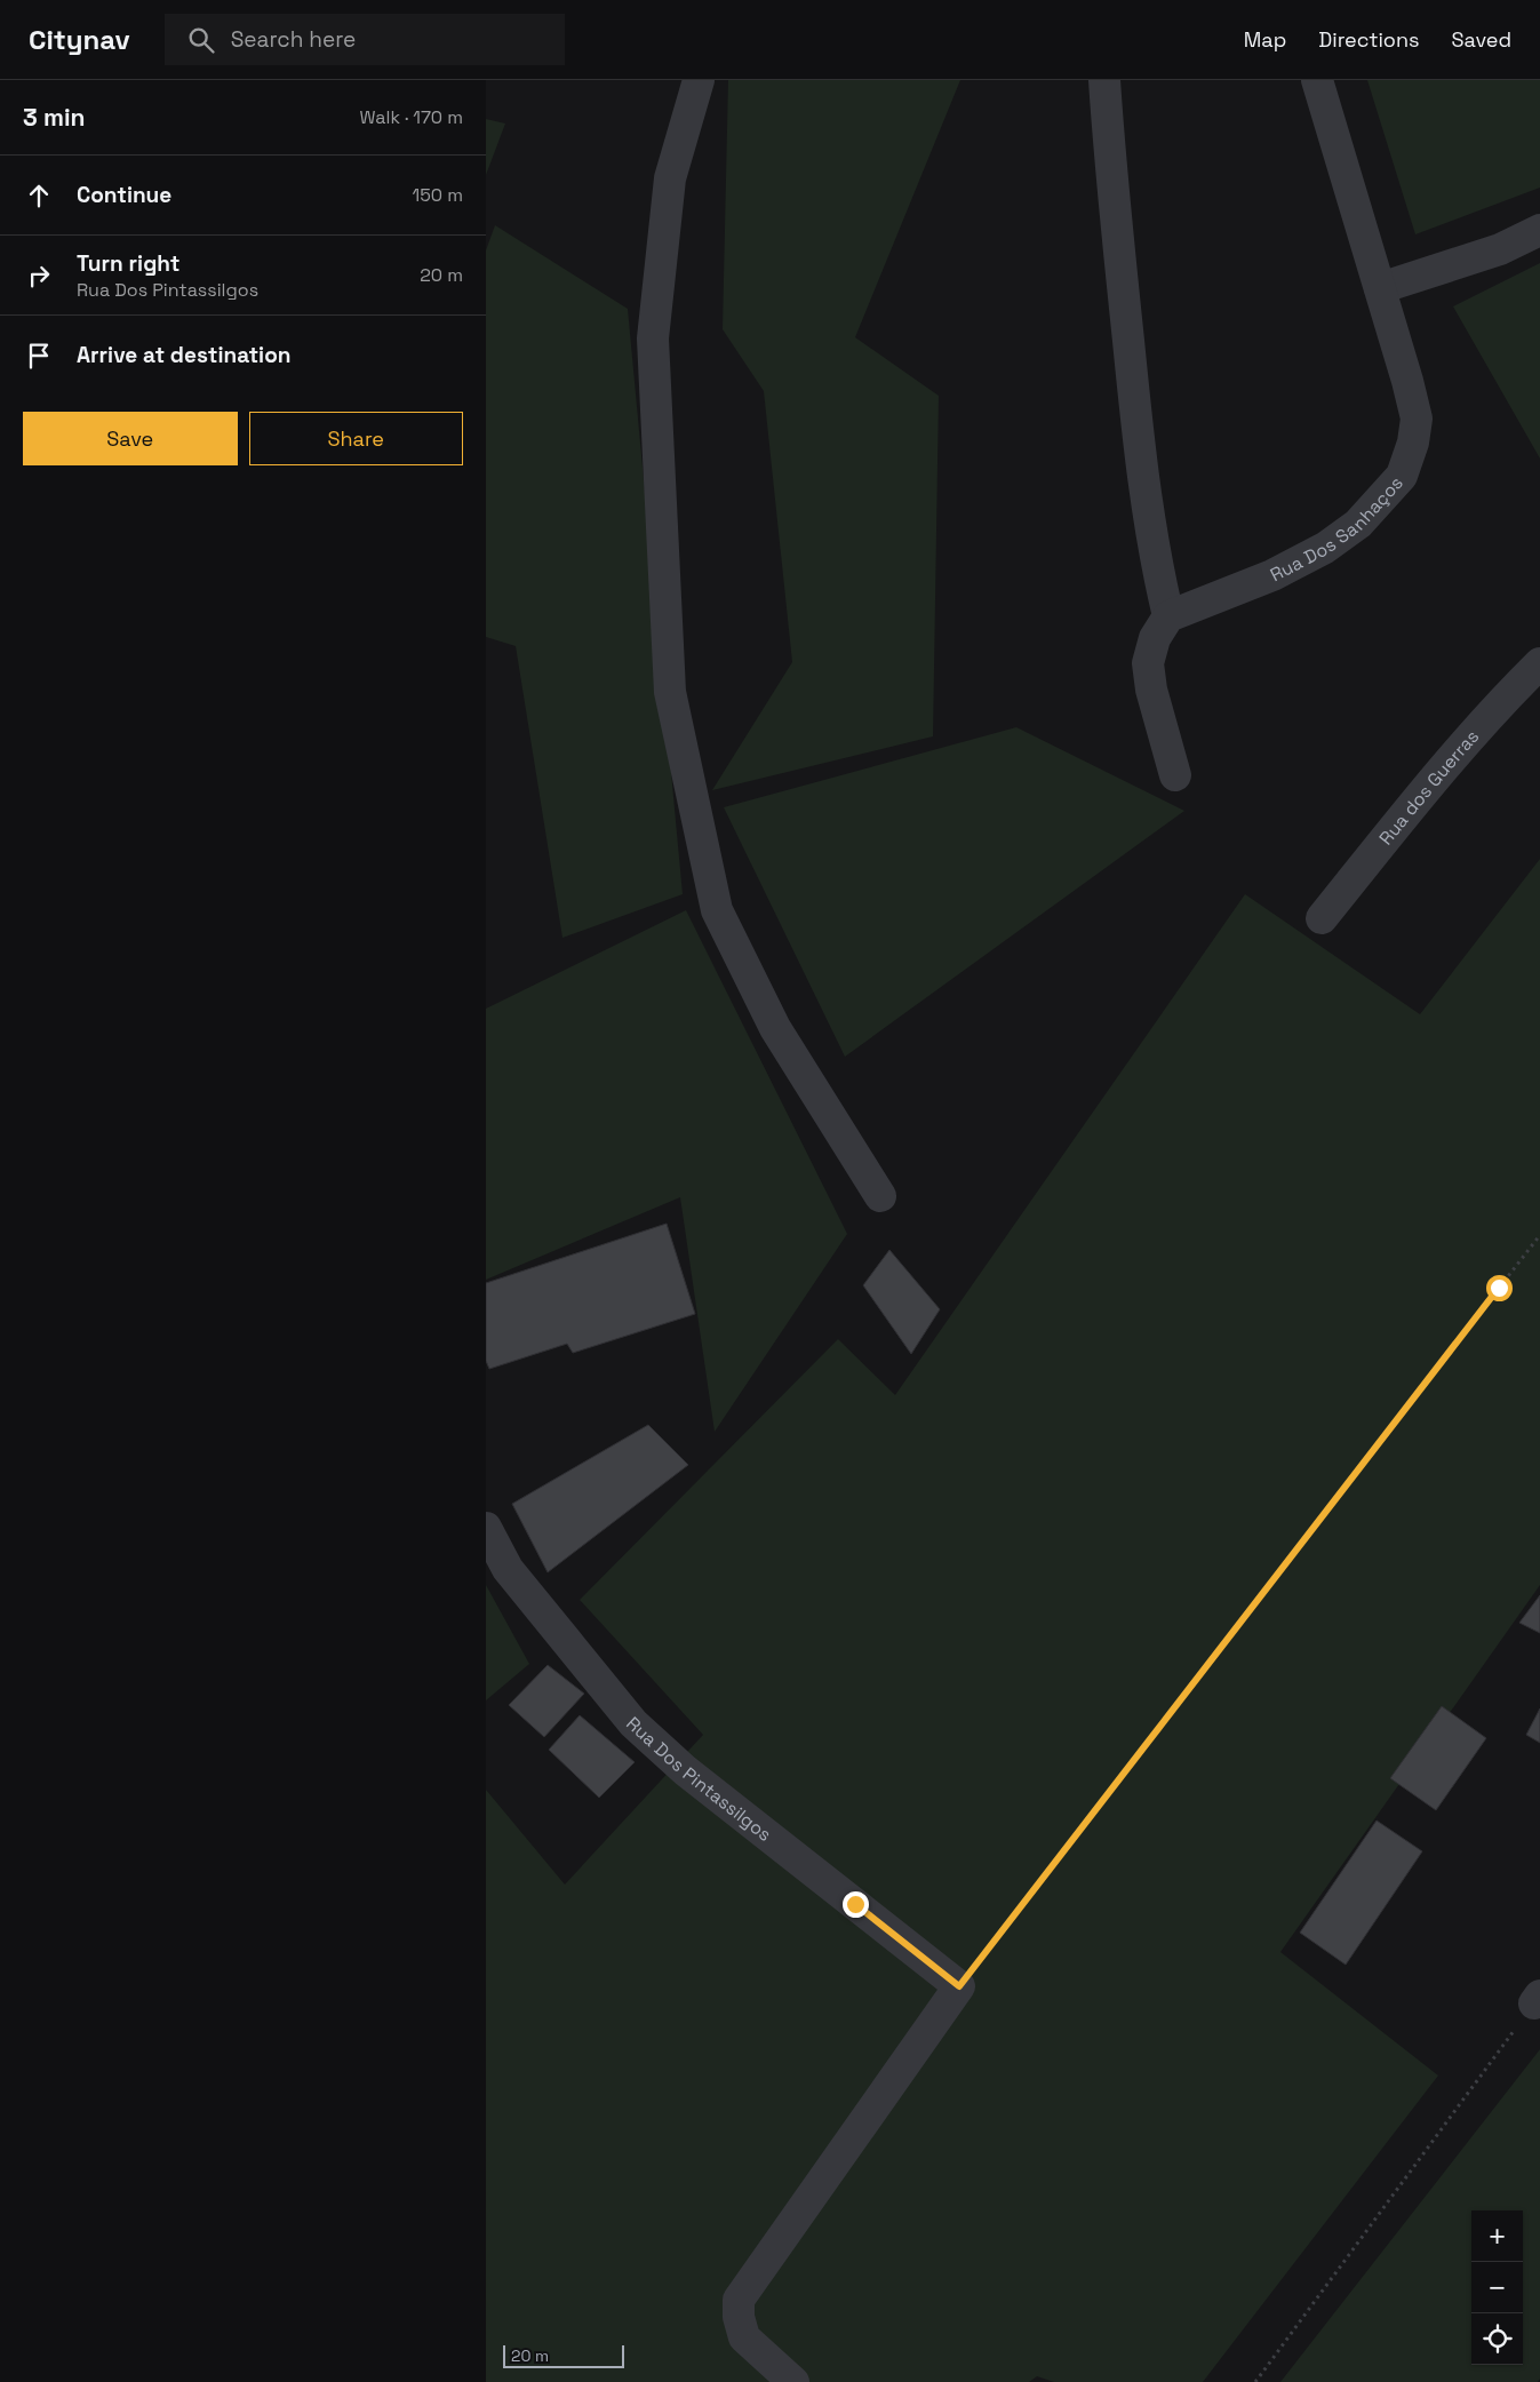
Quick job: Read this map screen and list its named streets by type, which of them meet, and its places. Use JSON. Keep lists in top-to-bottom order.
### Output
{
  "streets": {
    "street": ["Rua Dos Sanhaços", "Rua dos Guerras", "Rua Dos Pintassilgos"]
  },
  "scale_bar": "20 m",
  "page": {
    "header": "Citynav",
    "search": "Search here",
    "nav": ["Map", "Directions", "Saved"],
    "heading": ["3 min", "Walk · 170 m"],
    "list": [
      ["Continue", "150 m"],
      ["Turn right", "Rua Dos Pintassilgos", "20 m"],
      "Arrive at destination"
    ],
    "buttons": ["Save", "Share"],
    "map_buttons": ["+", "−"],
    "scale": "20 m"
  }
}
